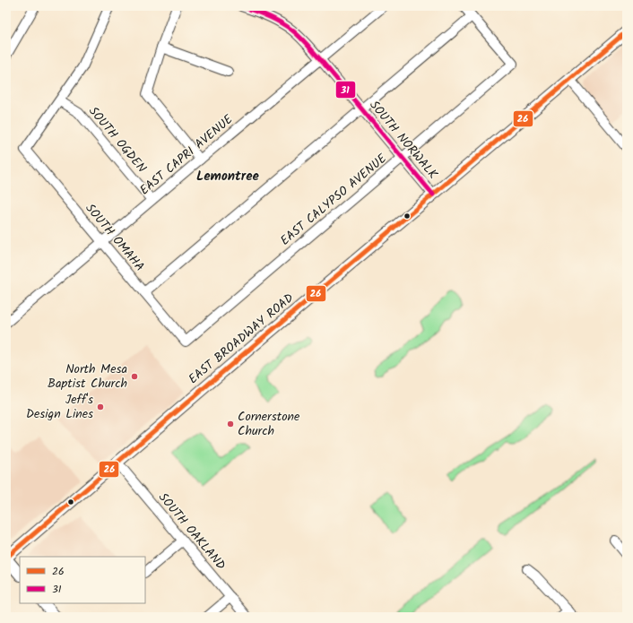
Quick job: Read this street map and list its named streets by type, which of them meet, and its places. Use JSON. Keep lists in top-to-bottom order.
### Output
{
  "streets": {
    "main road": ["EAST BROADWAY ROAD"],
    "street": [
      "SOUTH OGDEN",
      "SOUTH NORWALK",
      "EAST CAPRI AVENUE",
      "EAST CALYPSO AVENUE",
      "SOUTH OMAHA",
      "SOUTH OAKLAND"
    ]
  },
  "crossings": [
    ["SOUTH OGDEN", "EAST CAPRI AVENUE"],
    ["SOUTH OGDEN", "SOUTH OMAHA"],
    ["SOUTH NORWALK", "EAST CAPRI AVENUE"],
    ["SOUTH NORWALK", "EAST CALYPSO AVENUE"],
    ["SOUTH NORWALK", "EAST BROADWAY ROAD"],
    ["EAST CAPRI AVENUE", "SOUTH OMAHA"],
    ["EAST CALYPSO AVENUE", "SOUTH OMAHA"],
    ["EAST BROADWAY ROAD", "SOUTH OAKLAND"]
  ],
  "districts": ["Lemontree"],
  "places": ["North Mesa Baptist Church", "Jeff's Design Lines", "Cornerstone Church"],
  "lines": ["transit line 31", "transit line 26"],
  "legend": ["26", "31"]
}
